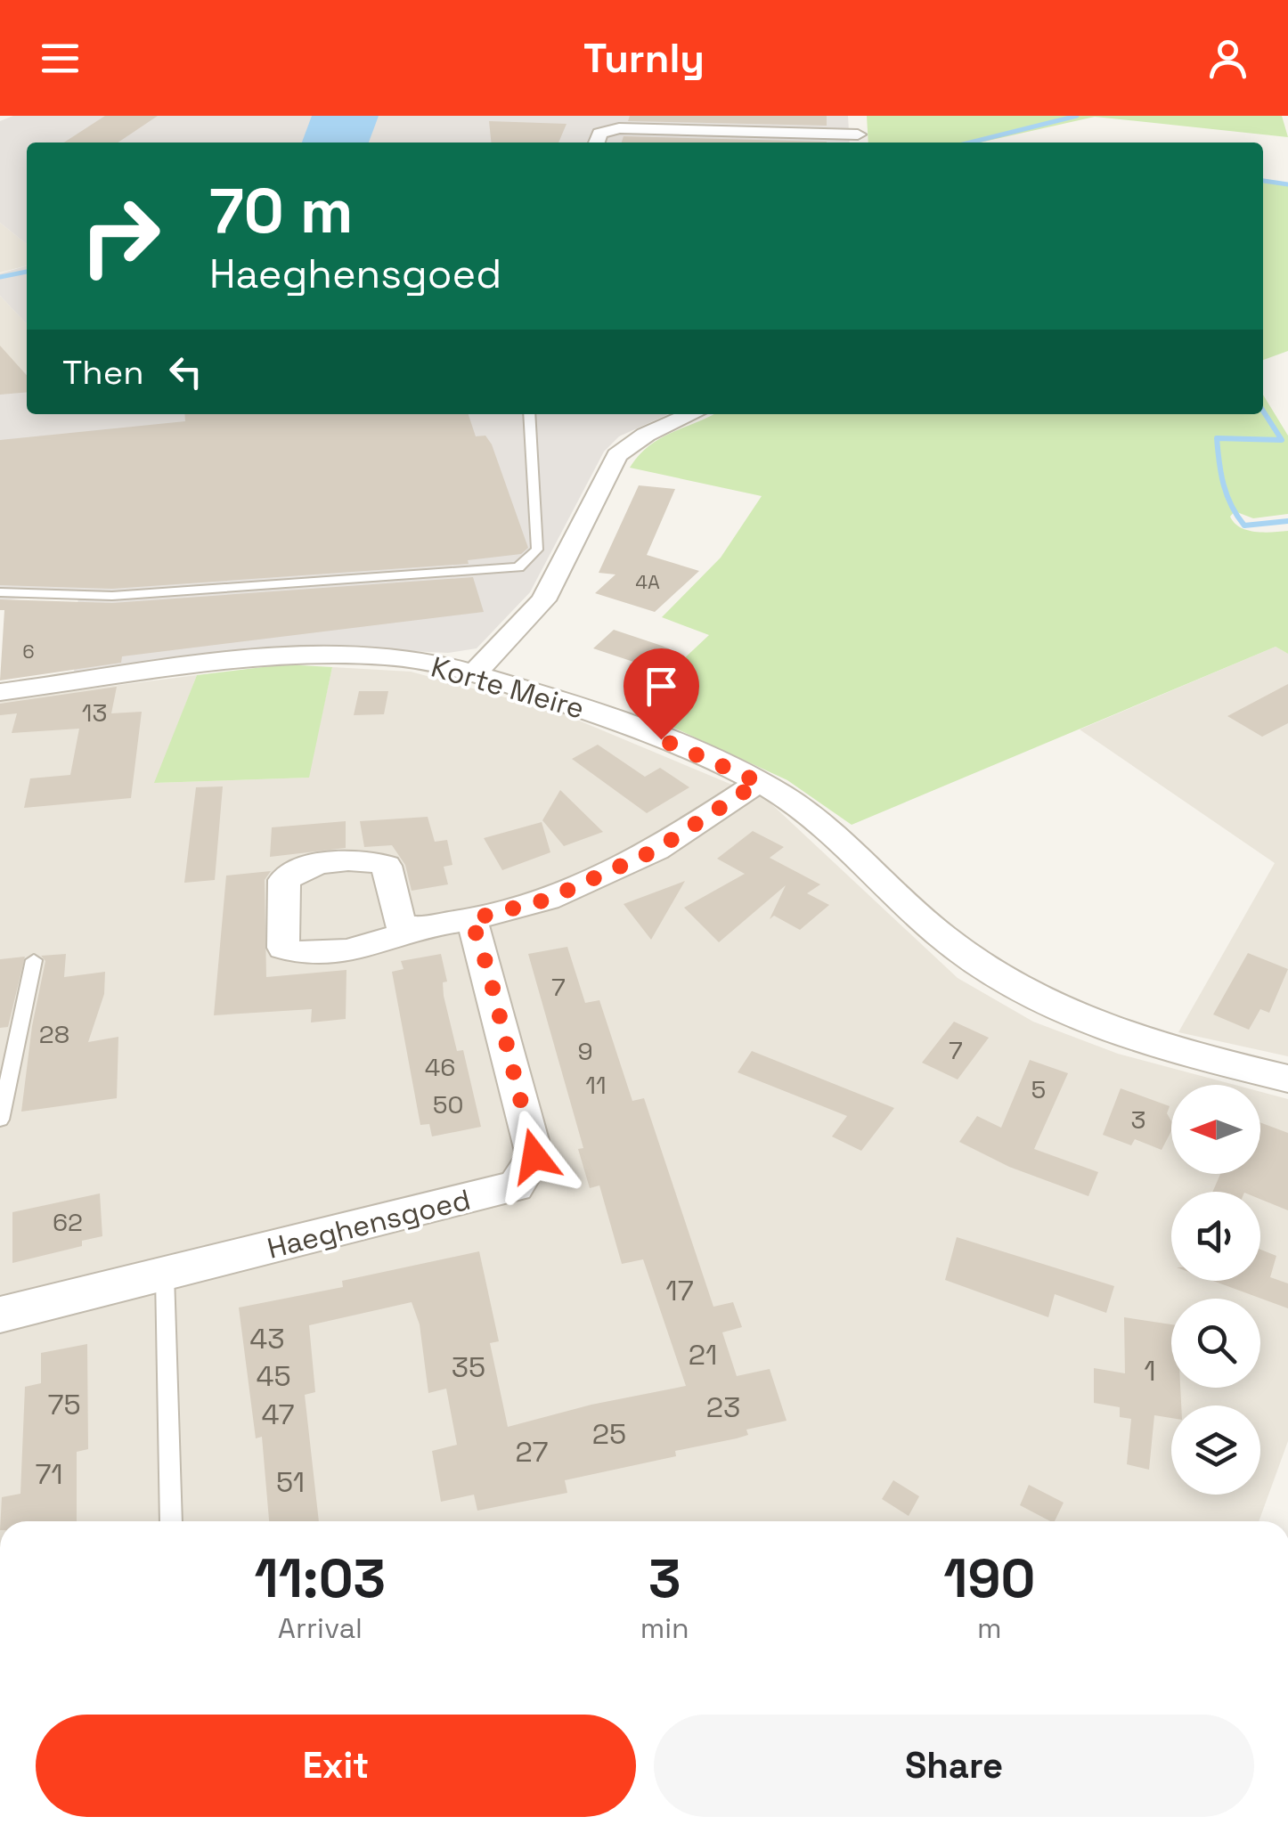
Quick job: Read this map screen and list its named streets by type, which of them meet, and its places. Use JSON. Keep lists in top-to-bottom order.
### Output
{
  "streets": {
    "street": ["Korte Meire", "Haeghensgoed"]
  },
  "house_numbers": [
    "4A",
    "6",
    "13",
    "7",
    "28",
    "7",
    "9",
    "46",
    "11",
    "5",
    "50",
    "3",
    "62",
    "17",
    "43",
    "21",
    "35",
    "1",
    "45",
    "75",
    "23",
    "47",
    "25",
    "27",
    "71",
    "51"
  ],
  "north": "left",
  "page": {
    "header": "Turnly",
    "turn": ["70 m", "Haeghensgoed"],
    "then": "Then",
    "eta": [
      "11:03",
      "Arrival",
      "3",
      "min",
      "190",
      "m"
    ],
    "buttons": ["Exit", "Share"]
  }
}
